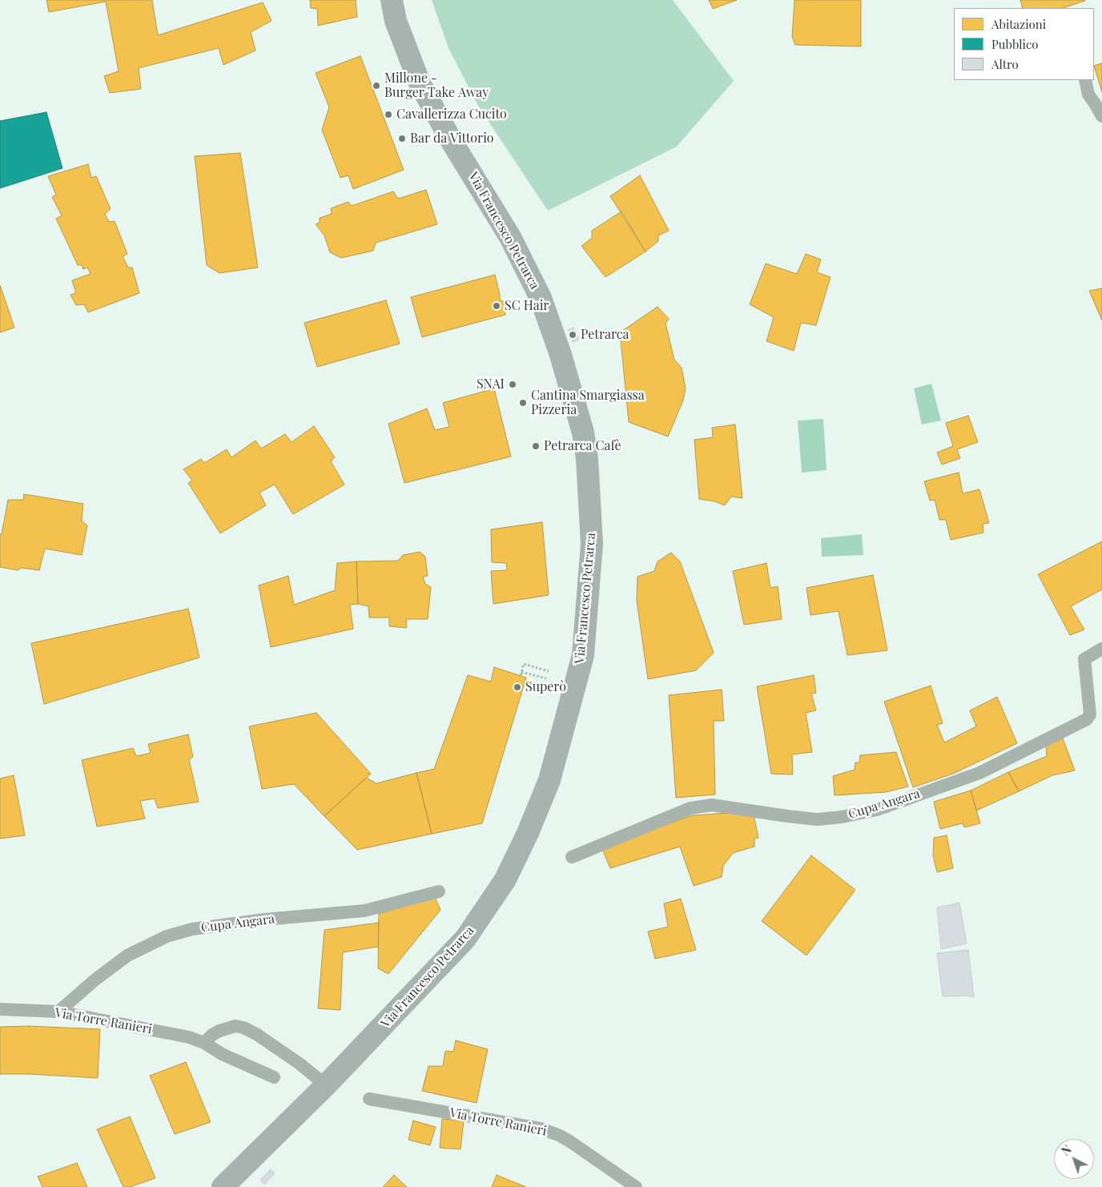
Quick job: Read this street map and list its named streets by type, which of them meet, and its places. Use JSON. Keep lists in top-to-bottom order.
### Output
{
  "streets": {
    "street": ["Via Francesco Petrarca"],
    "lane": ["Cupa Angara", "Via Torre Ranieri"]
  },
  "crossings": [
    ["Cupa Angara", "Via Torre Ranieri"]
  ],
  "places": [
    "Millone - Burger Take Away",
    "Cavallerizza Cucito",
    "Bar da Vittorio",
    "SC Hair",
    "Petrarca",
    "SNAI",
    "Cantina Smargiassa Pizzeria",
    "Petrarca Cafè",
    "Superò"
  ],
  "legend": ["Abitazioni", "Pubblico", "Altro"],
  "north": "top left"
}
